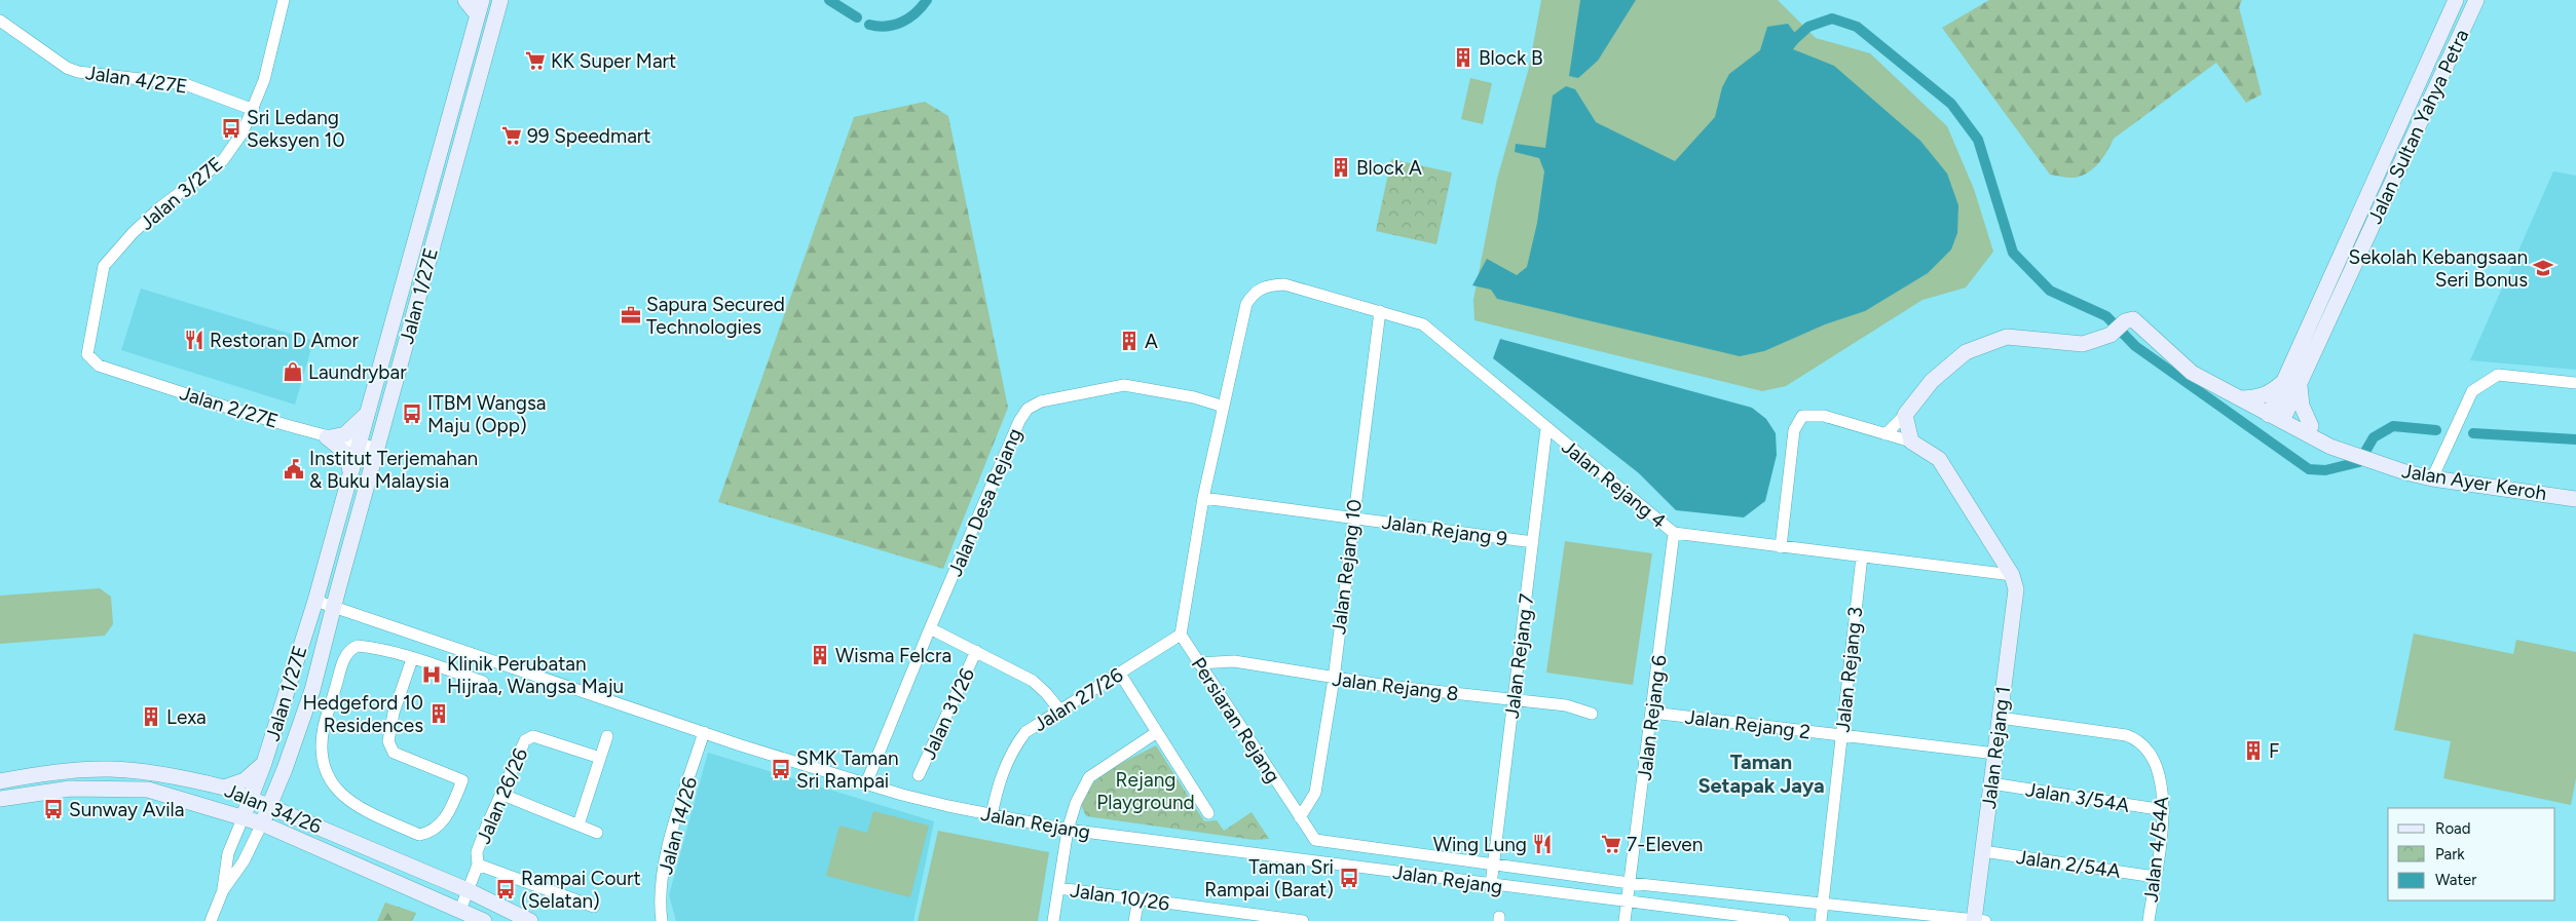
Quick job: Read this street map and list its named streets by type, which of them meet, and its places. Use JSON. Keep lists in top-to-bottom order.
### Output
{
  "streets": {
    "street": [
      "Jalan 4/27E",
      "Jalan Sultan Yahya Petra",
      "Jalan 3/27E",
      "Jalan 1/27E",
      "Jalan 2/27E",
      "Jalan Ayer Keroh",
      "Jalan Rejang 4",
      "Jalan Desa Rejang",
      "Jalan Rejang 9",
      "Jalan Rejang 10",
      "Jalan Rejang 7",
      "Jalan Rejang 3",
      "Jalan Rejang 8",
      "Jalan 27/26",
      "Jalan 31/26",
      "Jalan Rejang 6",
      "Persiaran Rejang",
      "Jalan Rejang 2",
      "Jalan Rejang 1",
      "Jalan 26/26",
      "Jalan 3/54A",
      "Jalan 34/26",
      "Jalan Rejang",
      "Jalan 14/26",
      "Jalan 4/54A",
      "Jalan 2/54A",
      "Jalan 10/26"
    ]
  },
  "crossings": [
    ["Jalan 4/27E", "Jalan 3/27E"],
    ["Jalan Sultan Yahya Petra", "Jalan Ayer Keroh"],
    ["Jalan 3/27E", "Jalan 2/27E"],
    ["Jalan 1/27E", "Jalan 2/27E"],
    ["Jalan 1/27E", "Jalan Rejang"],
    ["Jalan Rejang 4", "Jalan Desa Rejang"],
    ["Jalan Rejang 4", "Jalan Rejang 7"],
    ["Jalan Rejang 4", "Jalan Rejang 3"],
    ["Jalan Rejang 4", "Jalan Rejang 6"],
    ["Jalan Rejang 4", "Jalan Rejang 1"],
    ["Jalan Desa Rejang", "Jalan Rejang"],
    ["Jalan Rejang 9", "Jalan Rejang 10"],
    ["Jalan Rejang 9", "Jalan Rejang 7"],
    ["Jalan Rejang 10", "Jalan Rejang 8"],
    ["Jalan Rejang 10", "Persiaran Rejang"],
    ["Jalan Rejang 7", "Jalan Rejang 8"],
    ["Jalan Rejang 7", "Persiaran Rejang"],
    ["Jalan Rejang 7", "Jalan Rejang"],
    ["Jalan Rejang 3", "Persiaran Rejang"],
    ["Jalan Rejang 3", "Jalan Rejang 2"],
    ["Jalan Rejang 8", "Persiaran Rejang"],
    ["Jalan 27/26", "Persiaran Rejang"],
    ["Jalan 27/26", "Jalan Rejang"],
    ["Jalan Rejang 6", "Persiaran Rejang"],
    ["Jalan Rejang 6", "Jalan Rejang 2"],
    ["Jalan Rejang 6", "Jalan Rejang"],
    ["Persiaran Rejang", "Jalan Rejang 1"],
    ["Jalan Rejang 2", "Jalan Rejang 1"],
    ["Jalan Rejang 1", "Jalan 3/54A"],
    ["Jalan Rejang 1", "Jalan 4/54A"],
    ["Jalan Rejang 1", "Jalan 2/54A"],
    ["Jalan 26/26", "Jalan 34/26"],
    ["Jalan 3/54A", "Jalan 4/54A"],
    ["Jalan Rejang", "Jalan 14/26"],
    ["Jalan 4/54A", "Jalan 2/54A"]
  ],
  "districts": ["Taman Setapak Jaya"],
  "parks": ["Rejang Playground"],
  "places": {
    "building": [
      "Block B",
      "Block A",
      "A",
      "Wisma Felcra",
      "Hedgeford 10 Residences",
      "Lexa",
      "F"
    ],
    "supermarket": ["KK Super Mart", "99 Speedmart", "7-Eleven"],
    "bus stop": [
      "Sri Ledang Seksyen 10",
      "ITBM Wangsa Maju (Opp)",
      "SMK Taman Sri Rampai",
      "Sunway Avila",
      "Taman Sri Rampai (Barat)",
      "Rampai Court (Selatan)"
    ],
    "school or university": ["Sekolah Kebangsaan Seri Bonus"],
    "office": ["Sapura Secured Technologies"],
    "restaurant": ["Restoran D Amor", "Wing Lung"],
    "shop": ["Laundrybar"],
    "public building": ["Institut Terjemahan & Buku Malaysia"],
    "hospital": ["Klinik Perubatan Hijraa, Wangsa Maju"]
  },
  "legend": ["Road", "Park", "Water"]
}
